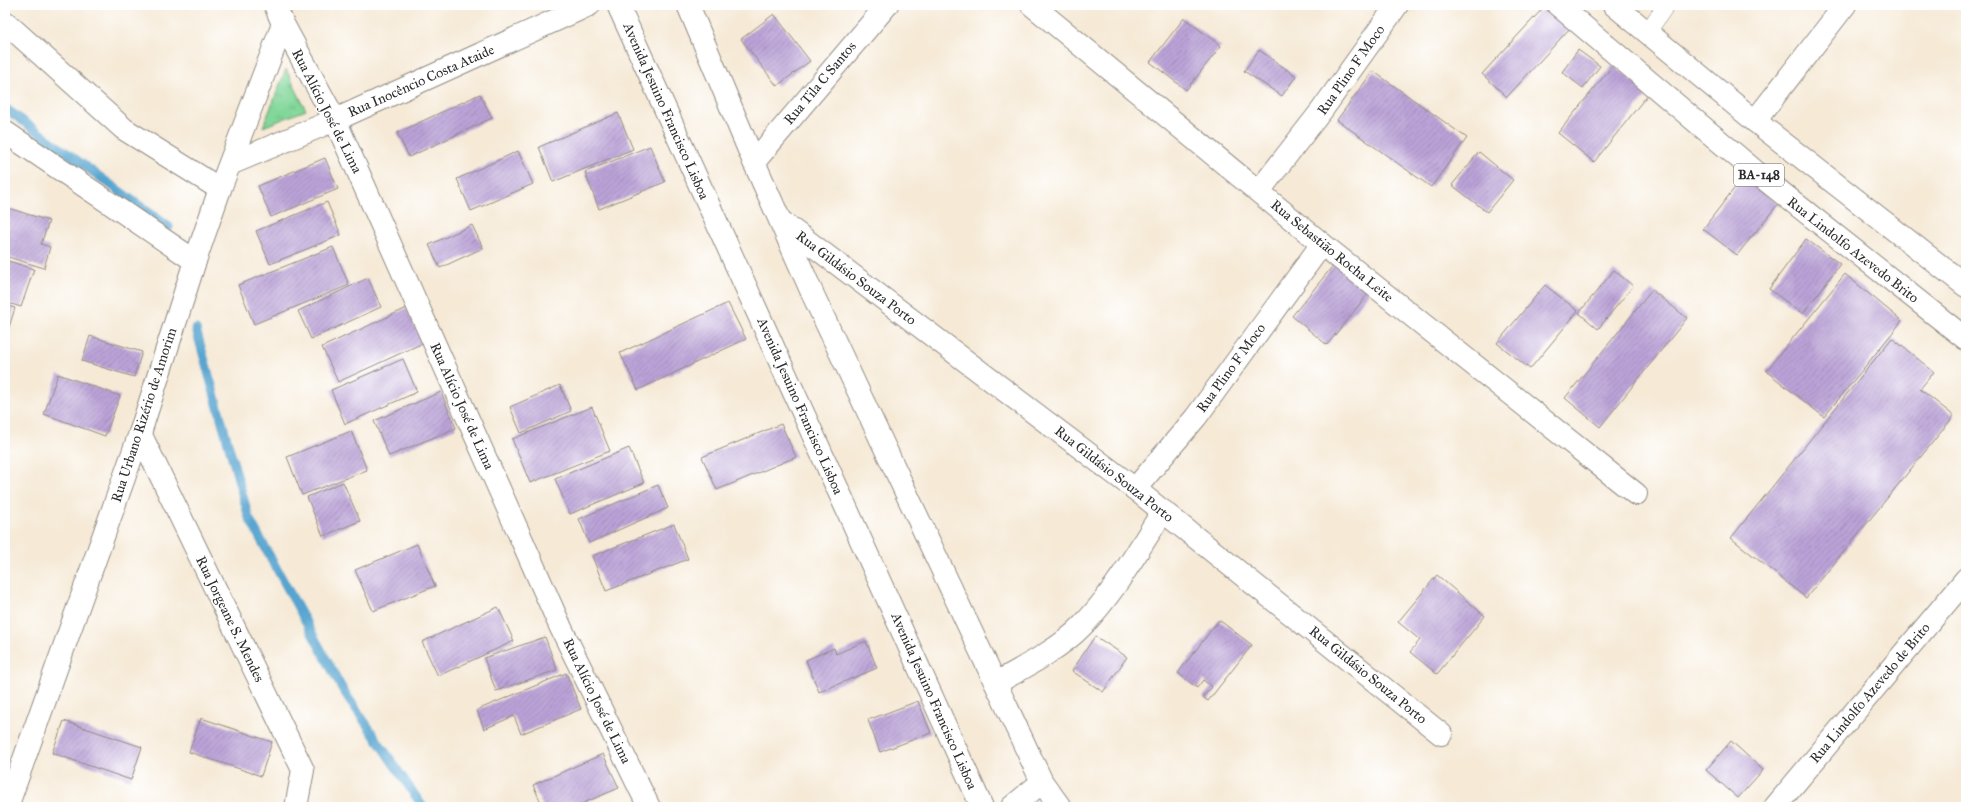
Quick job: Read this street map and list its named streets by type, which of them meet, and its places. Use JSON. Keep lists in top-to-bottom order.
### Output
{
  "streets": {
    "street": [
      "Rua Plino F Moco",
      "Rua Inocêncio Costa Ataide",
      "Rua Tila C Santos",
      "Rua Alício José de Lima",
      "Avenida Jesuino Francisco Lisboa",
      "BA-148",
      "Rua Lindolfo Azevedo Brito",
      "Rua Sebastião Rocha Leite",
      "Rua Gildásio Souza Porto",
      "Rua Urbano Rizério de Amorim",
      "Rua Jorgeane S. Mendes",
      "Rua Lindolfo Azevedo de Brito"
    ]
  },
  "crossings": [
    ["Rua Plino F Moco", "Rua Sebastião Rocha Leite"],
    ["Rua Plino F Moco", "Rua Gildásio Souza Porto"],
    ["Rua Inocêncio Costa Ataide", "Rua Alício José de Lima"],
    ["Rua Inocêncio Costa Ataide", "Rua Urbano Rizério de Amorim"],
    ["Rua Alício José de Lima", "Rua Urbano Rizério de Amorim"],
    ["Rua Urbano Rizério de Amorim", "Rua Jorgeane S. Mendes"]
  ]
}
